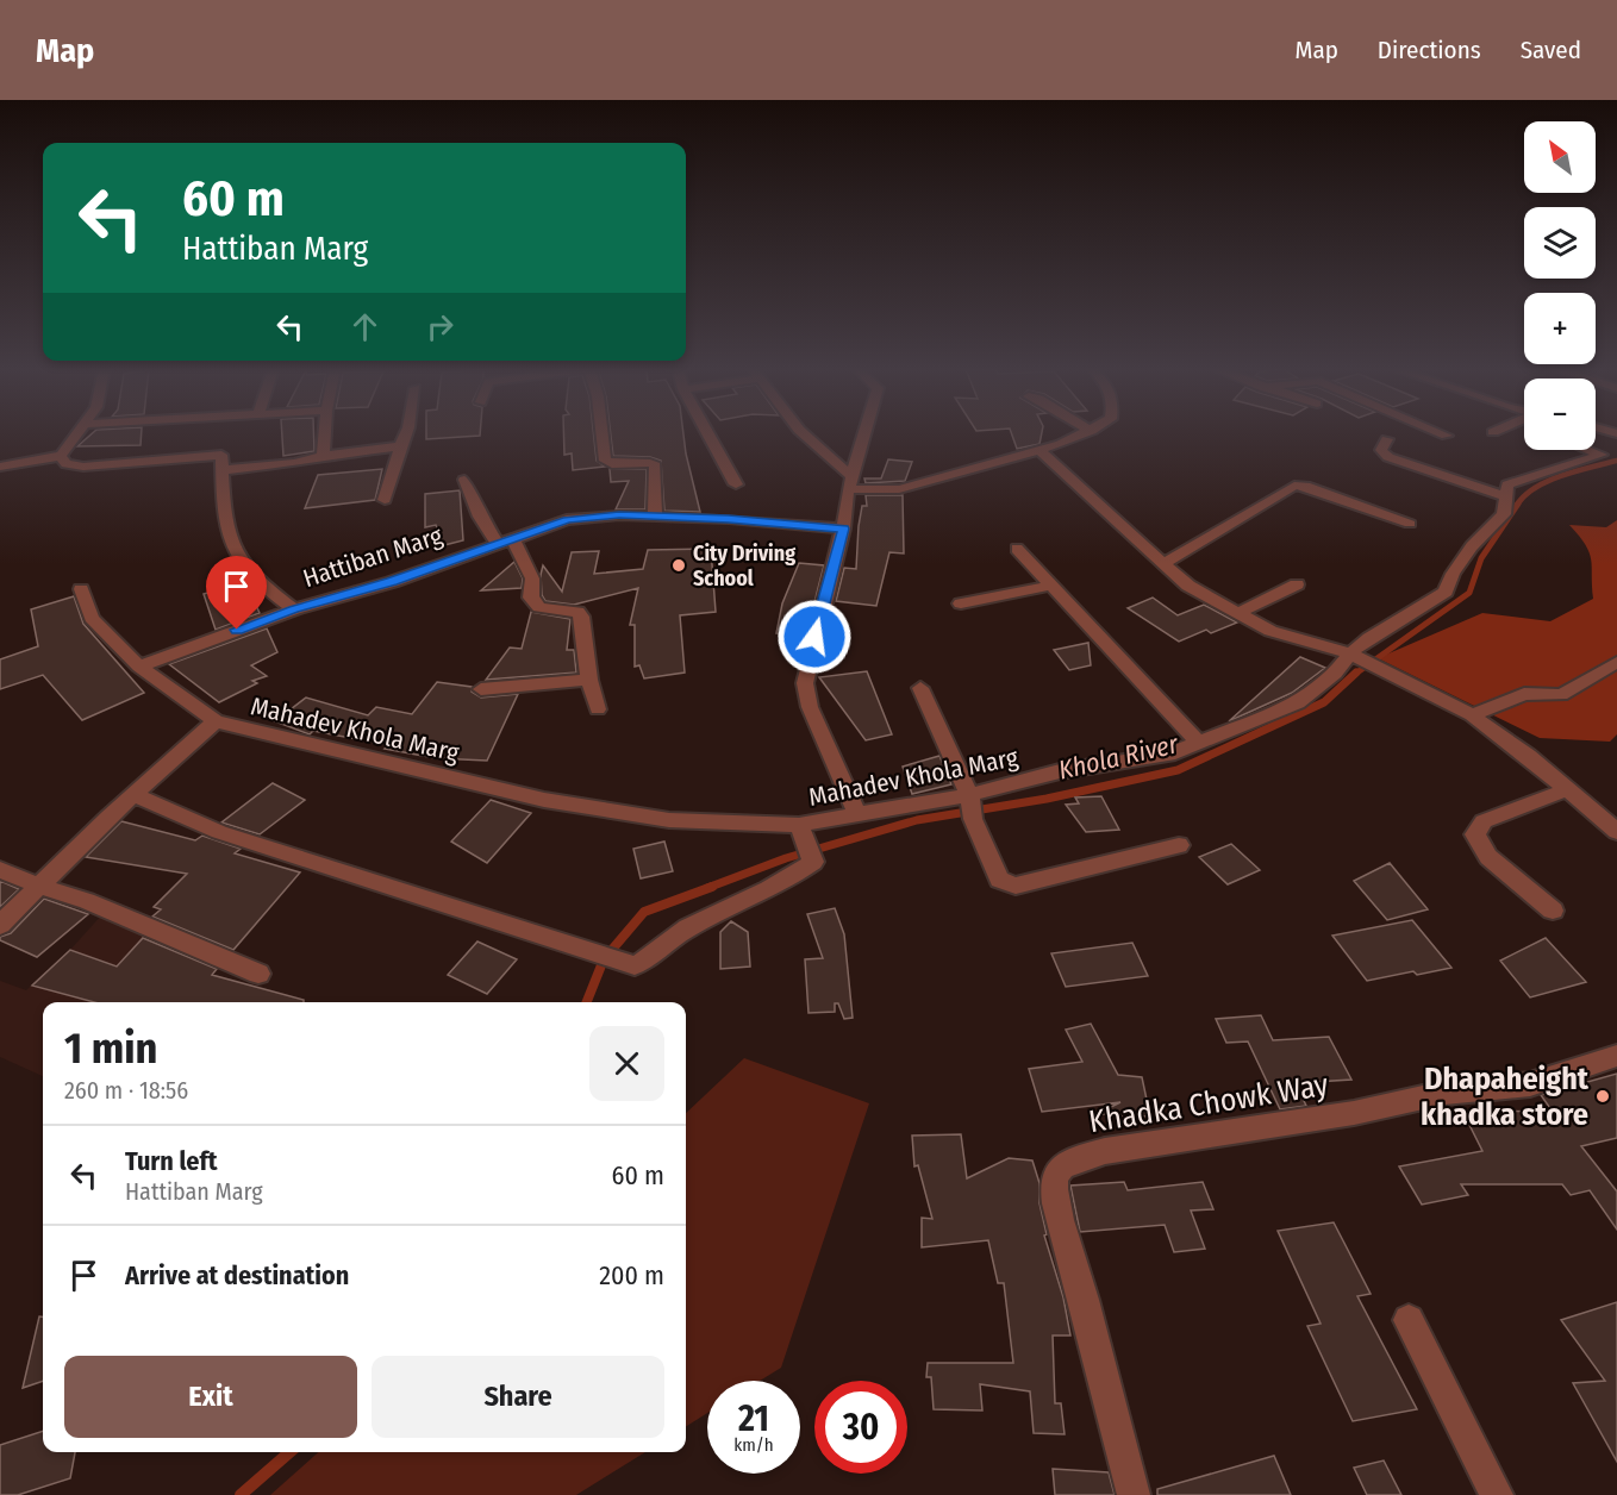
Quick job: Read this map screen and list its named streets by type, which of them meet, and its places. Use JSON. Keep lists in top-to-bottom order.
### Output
{
  "streets": {
    "street": ["Hattiban Marg", "Mahadev Khola Marg", "Khadka Chowk Way"]
  },
  "water": ["Khola River"],
  "places": ["City Driving School", "Dhapaheight khadka store"],
  "north": "top left",
  "page": {
    "header": "Map",
    "nav": ["Map", "Directions", "Saved"],
    "map_buttons": ["+", "−"],
    "turn": ["60 m", "Hattiban Marg"],
    "heading": ["1 min", "260 m · 18:56"],
    "list": [
      {
        "name": "Turn left",
        "note": "Hattiban Marg",
        "value": "60 m"
      },
      {
        "name": "Arrive at destination",
        "value": "200 m"
      }
    ],
    "buttons": ["Exit", "Share"],
    "speed": "21 km/h",
    "limit": "30"
  }
}
